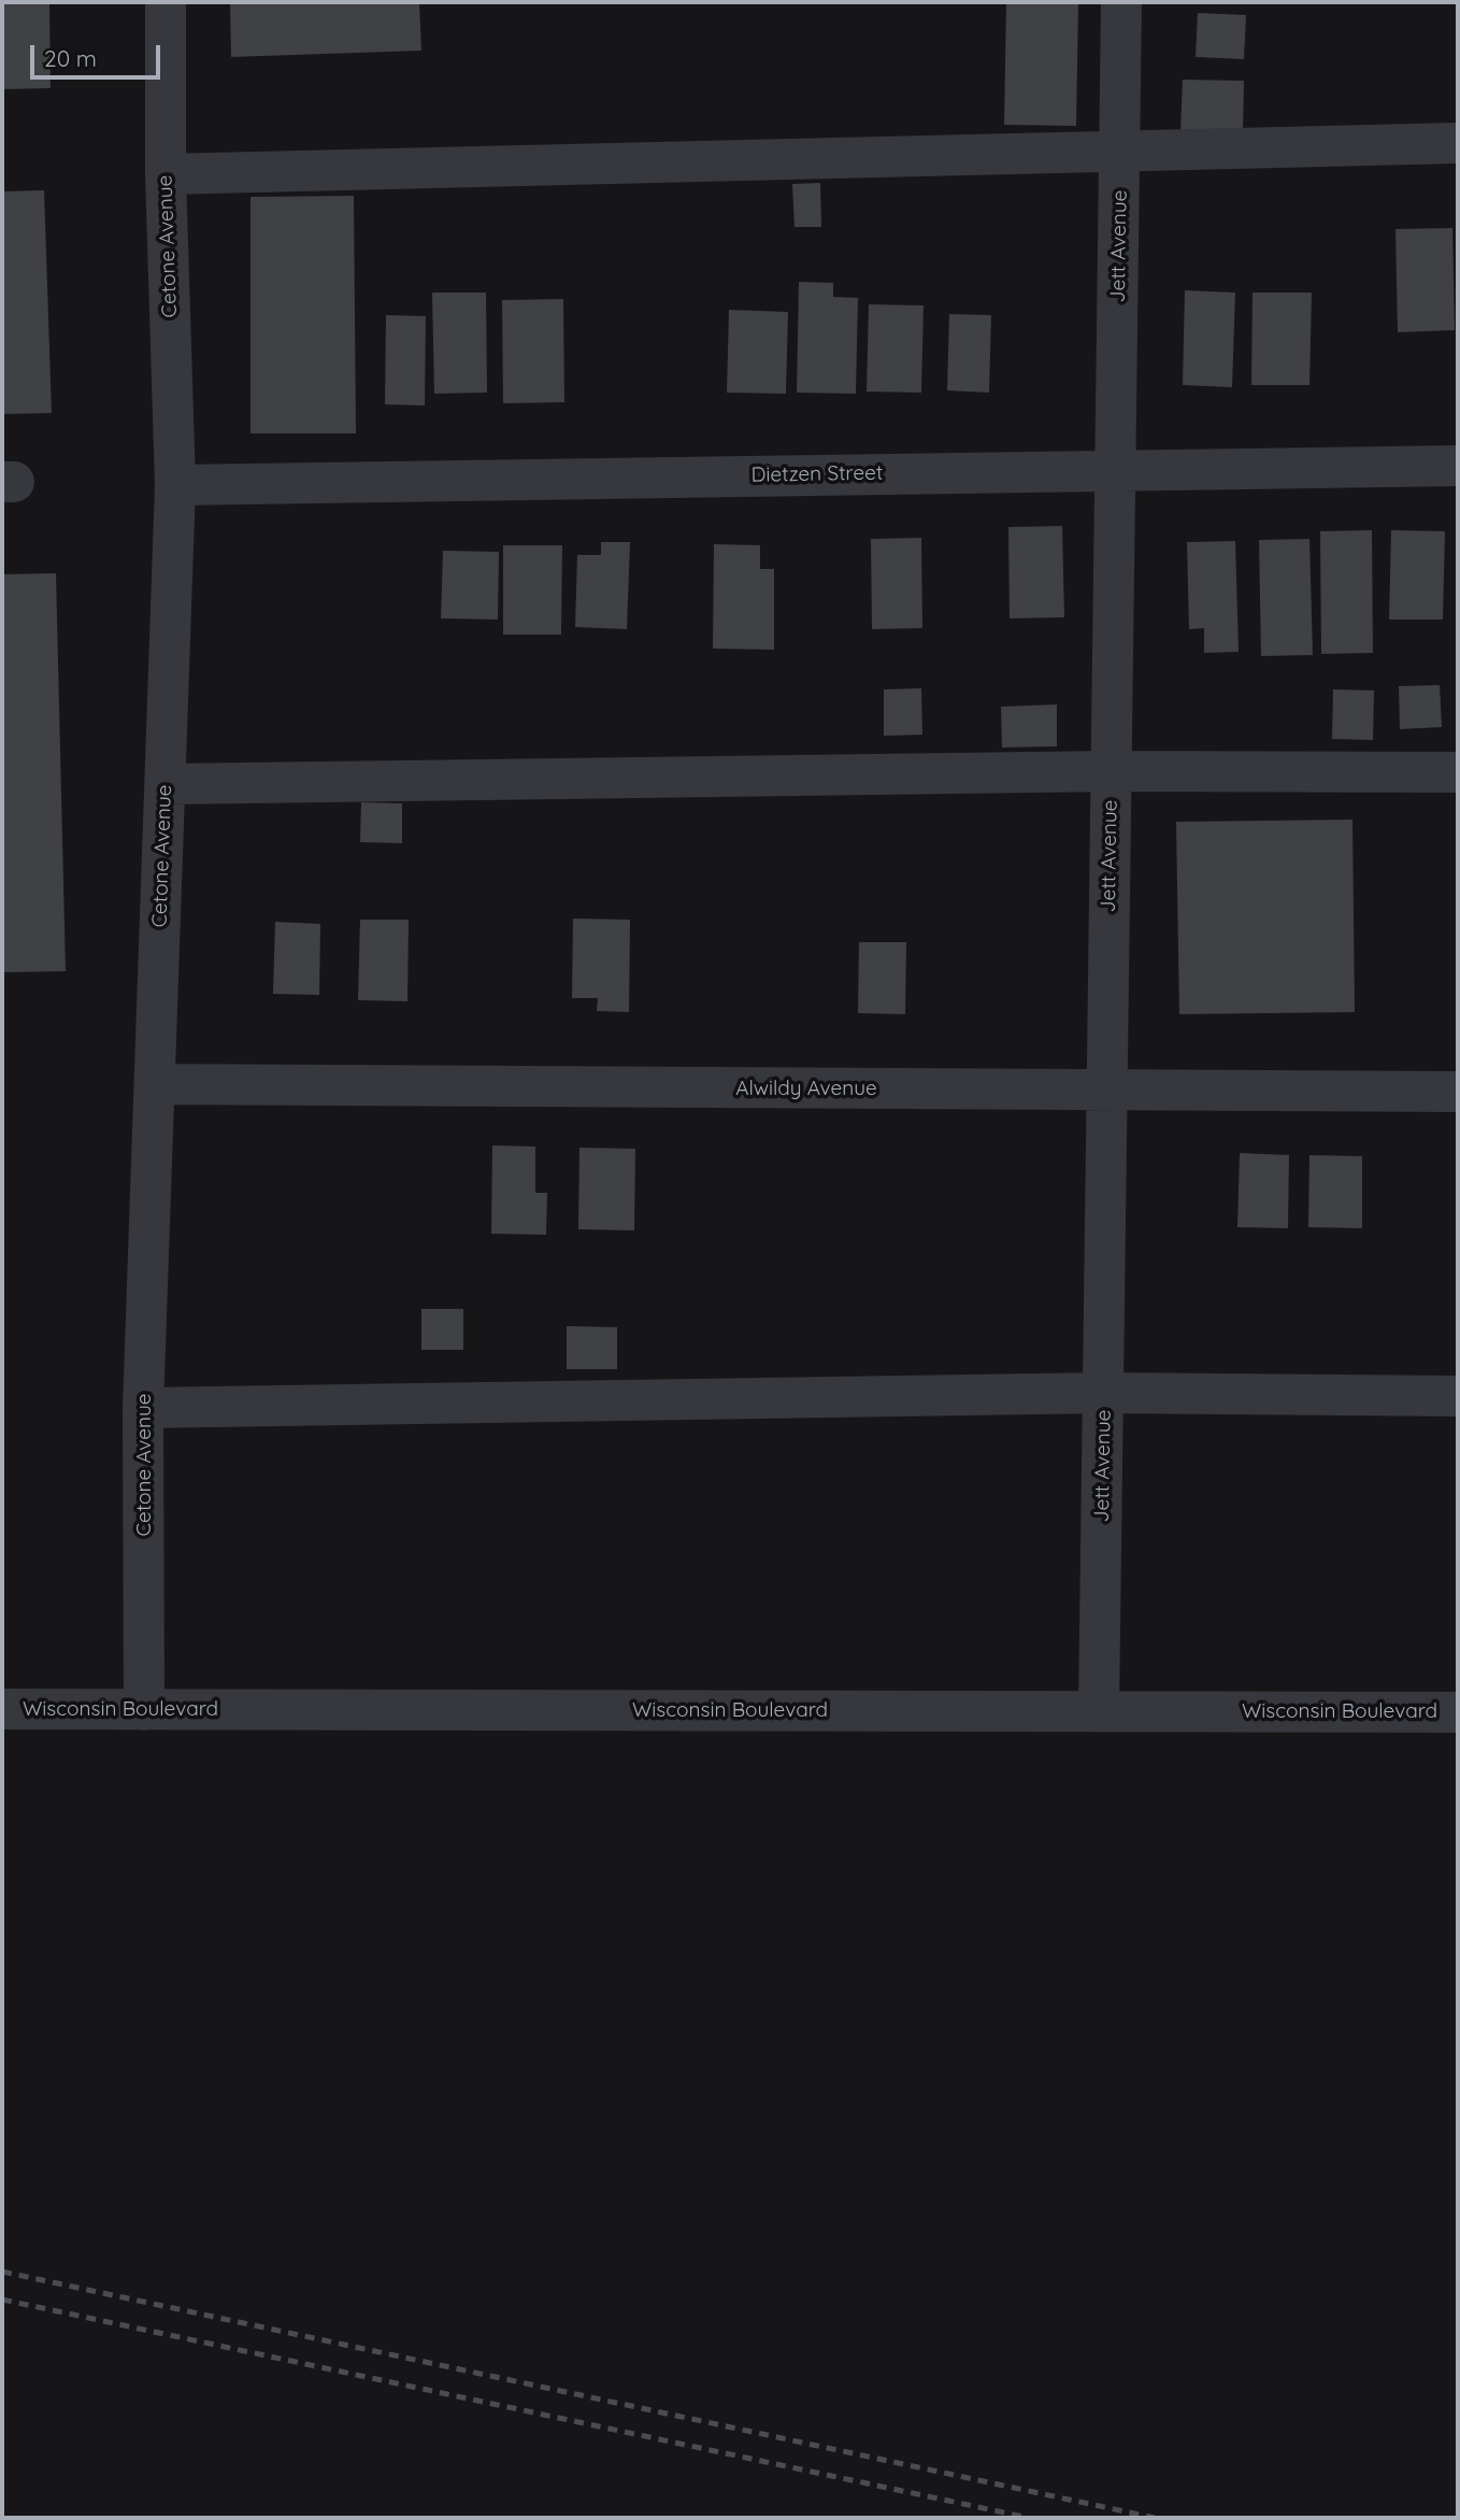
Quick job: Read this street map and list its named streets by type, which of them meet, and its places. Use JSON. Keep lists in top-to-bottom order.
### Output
{
  "streets": {
    "street": [
      "Cetone Avenue",
      "Jett Avenue",
      "Dietzen Street",
      "Alwildy Avenue",
      "Wisconsin Boulevard"
    ]
  },
  "crossings": [
    ["Cetone Avenue", "Dietzen Street"],
    ["Cetone Avenue", "Alwildy Avenue"],
    ["Cetone Avenue", "Wisconsin Boulevard"],
    ["Jett Avenue", "Dietzen Street"],
    ["Jett Avenue", "Alwildy Avenue"],
    ["Jett Avenue", "Wisconsin Boulevard"]
  ],
  "scale_bar": "20 m"
}
